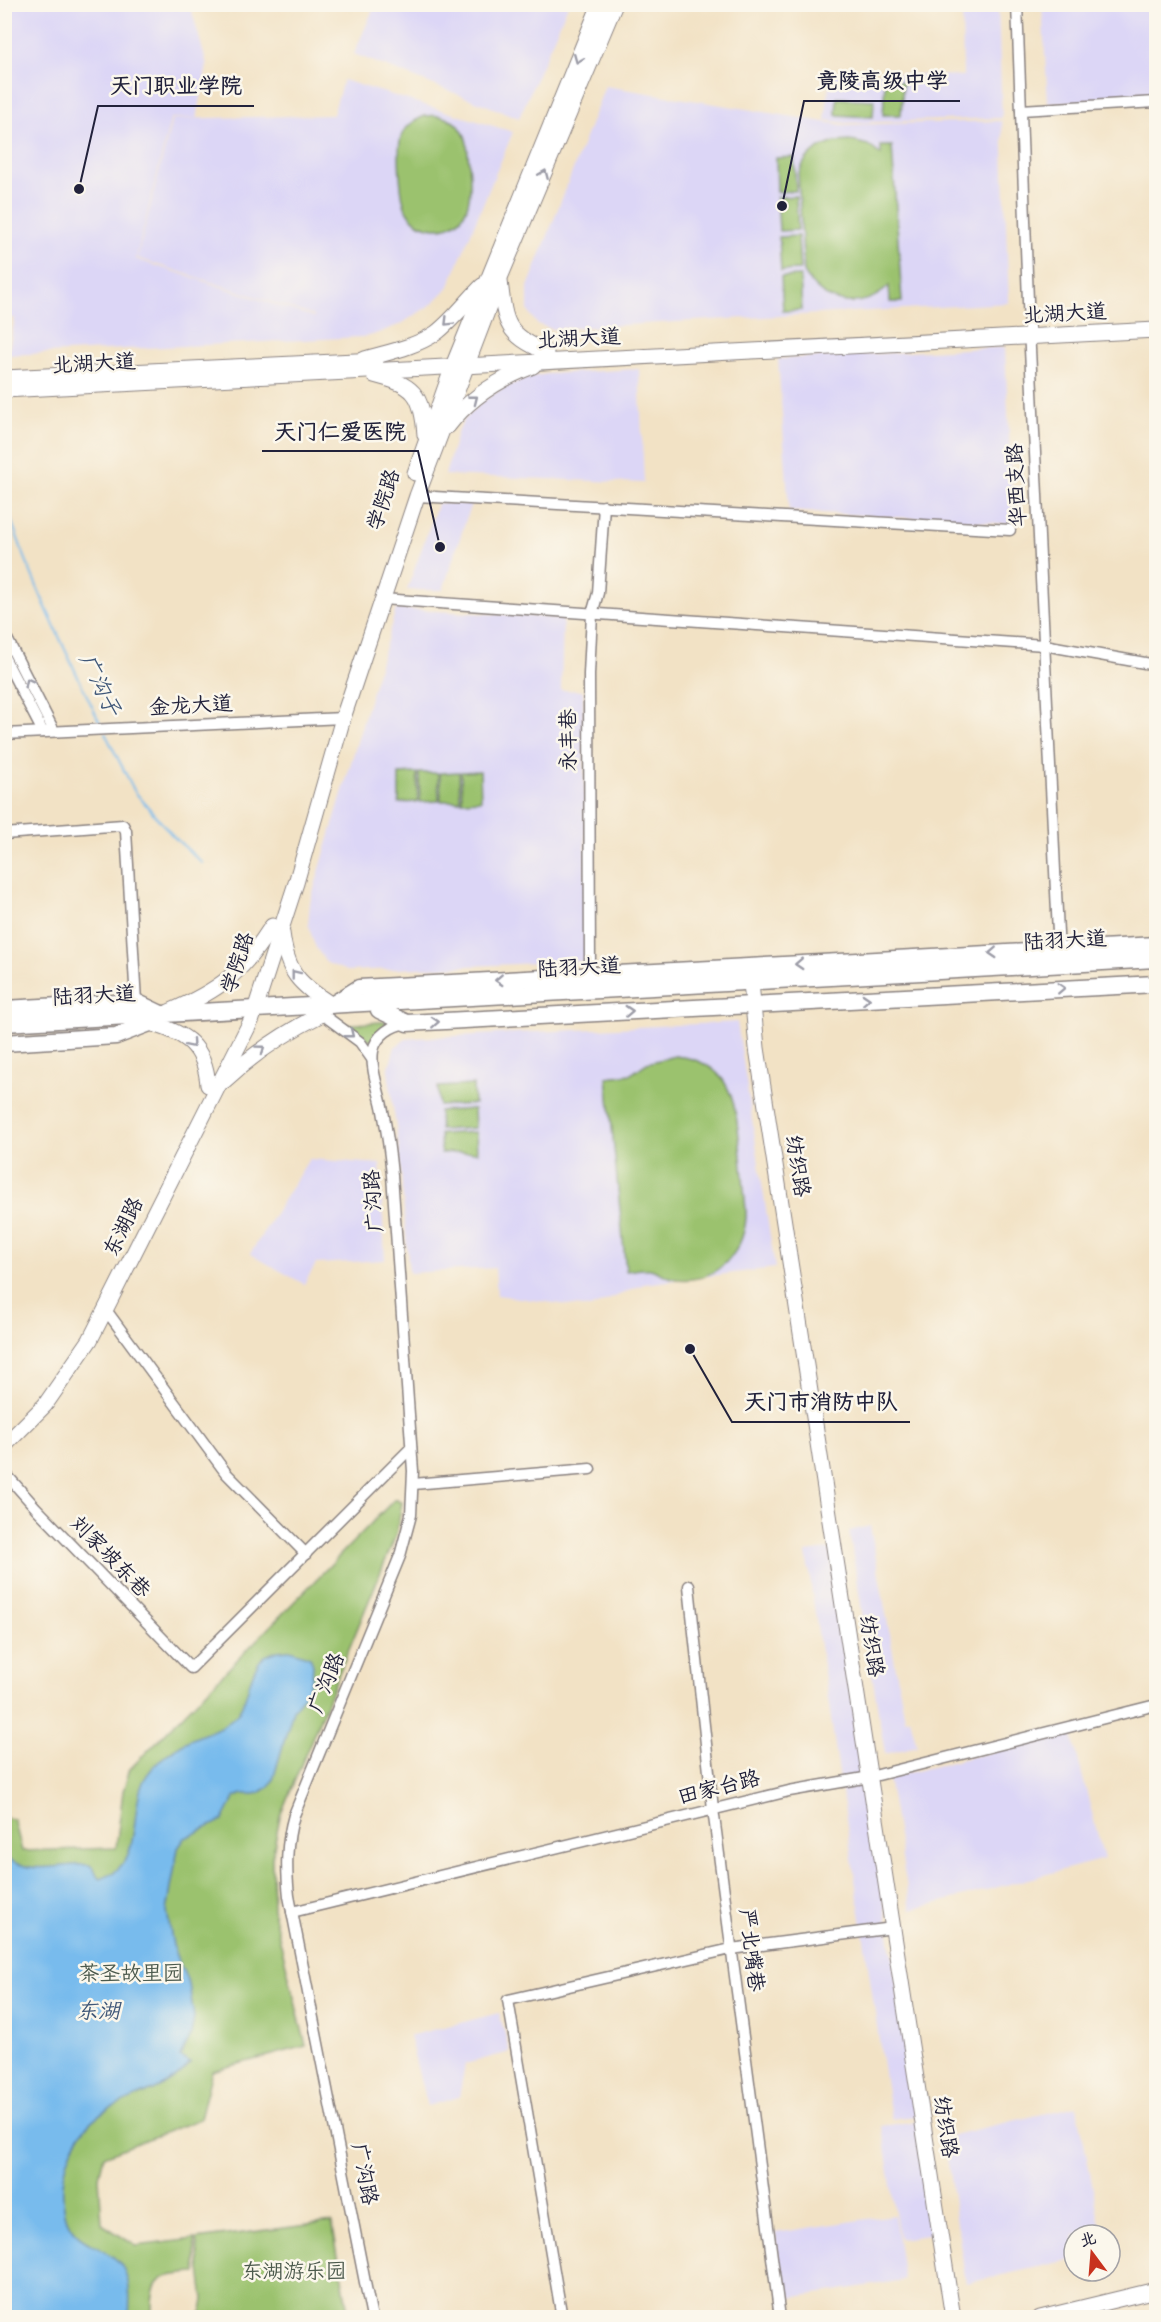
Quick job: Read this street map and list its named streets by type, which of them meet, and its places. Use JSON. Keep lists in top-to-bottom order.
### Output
{
  "streets": {
    "main road": [
      "北湖大道",
      "学院路",
      "陆羽大道",
      "纺织路",
      "东湖路"
    ],
    "street": [
      "华西支路",
      "金龙大道",
      "永丰巷",
      "广沟路",
      "刘家坡东巷",
      "田家台路",
      "严北嘴巷"
    ]
  },
  "crossings": [
    ["北湖大道", "华西支路"],
    ["北湖大道", "学院路"],
    ["华西支路", "陆羽大道"],
    ["学院路", "金龙大道"],
    ["学院路", "陆羽大道"],
    ["学院路", "东湖路"],
    ["陆羽大道", "纺织路"],
    ["陆羽大道", "东湖路"],
    ["纺织路", "田家台路"],
    ["广沟路", "田家台路"],
    ["田家台路", "严北嘴巷"]
  ],
  "water": ["广沟子", "东湖"],
  "parks": ["茶圣故里园", "东湖游乐园"],
  "places": [
    "天门职业学院",
    "竟陵高级中学",
    "天门仁爱医院",
    "天门市消防中队"
  ],
  "north": "top"
}
